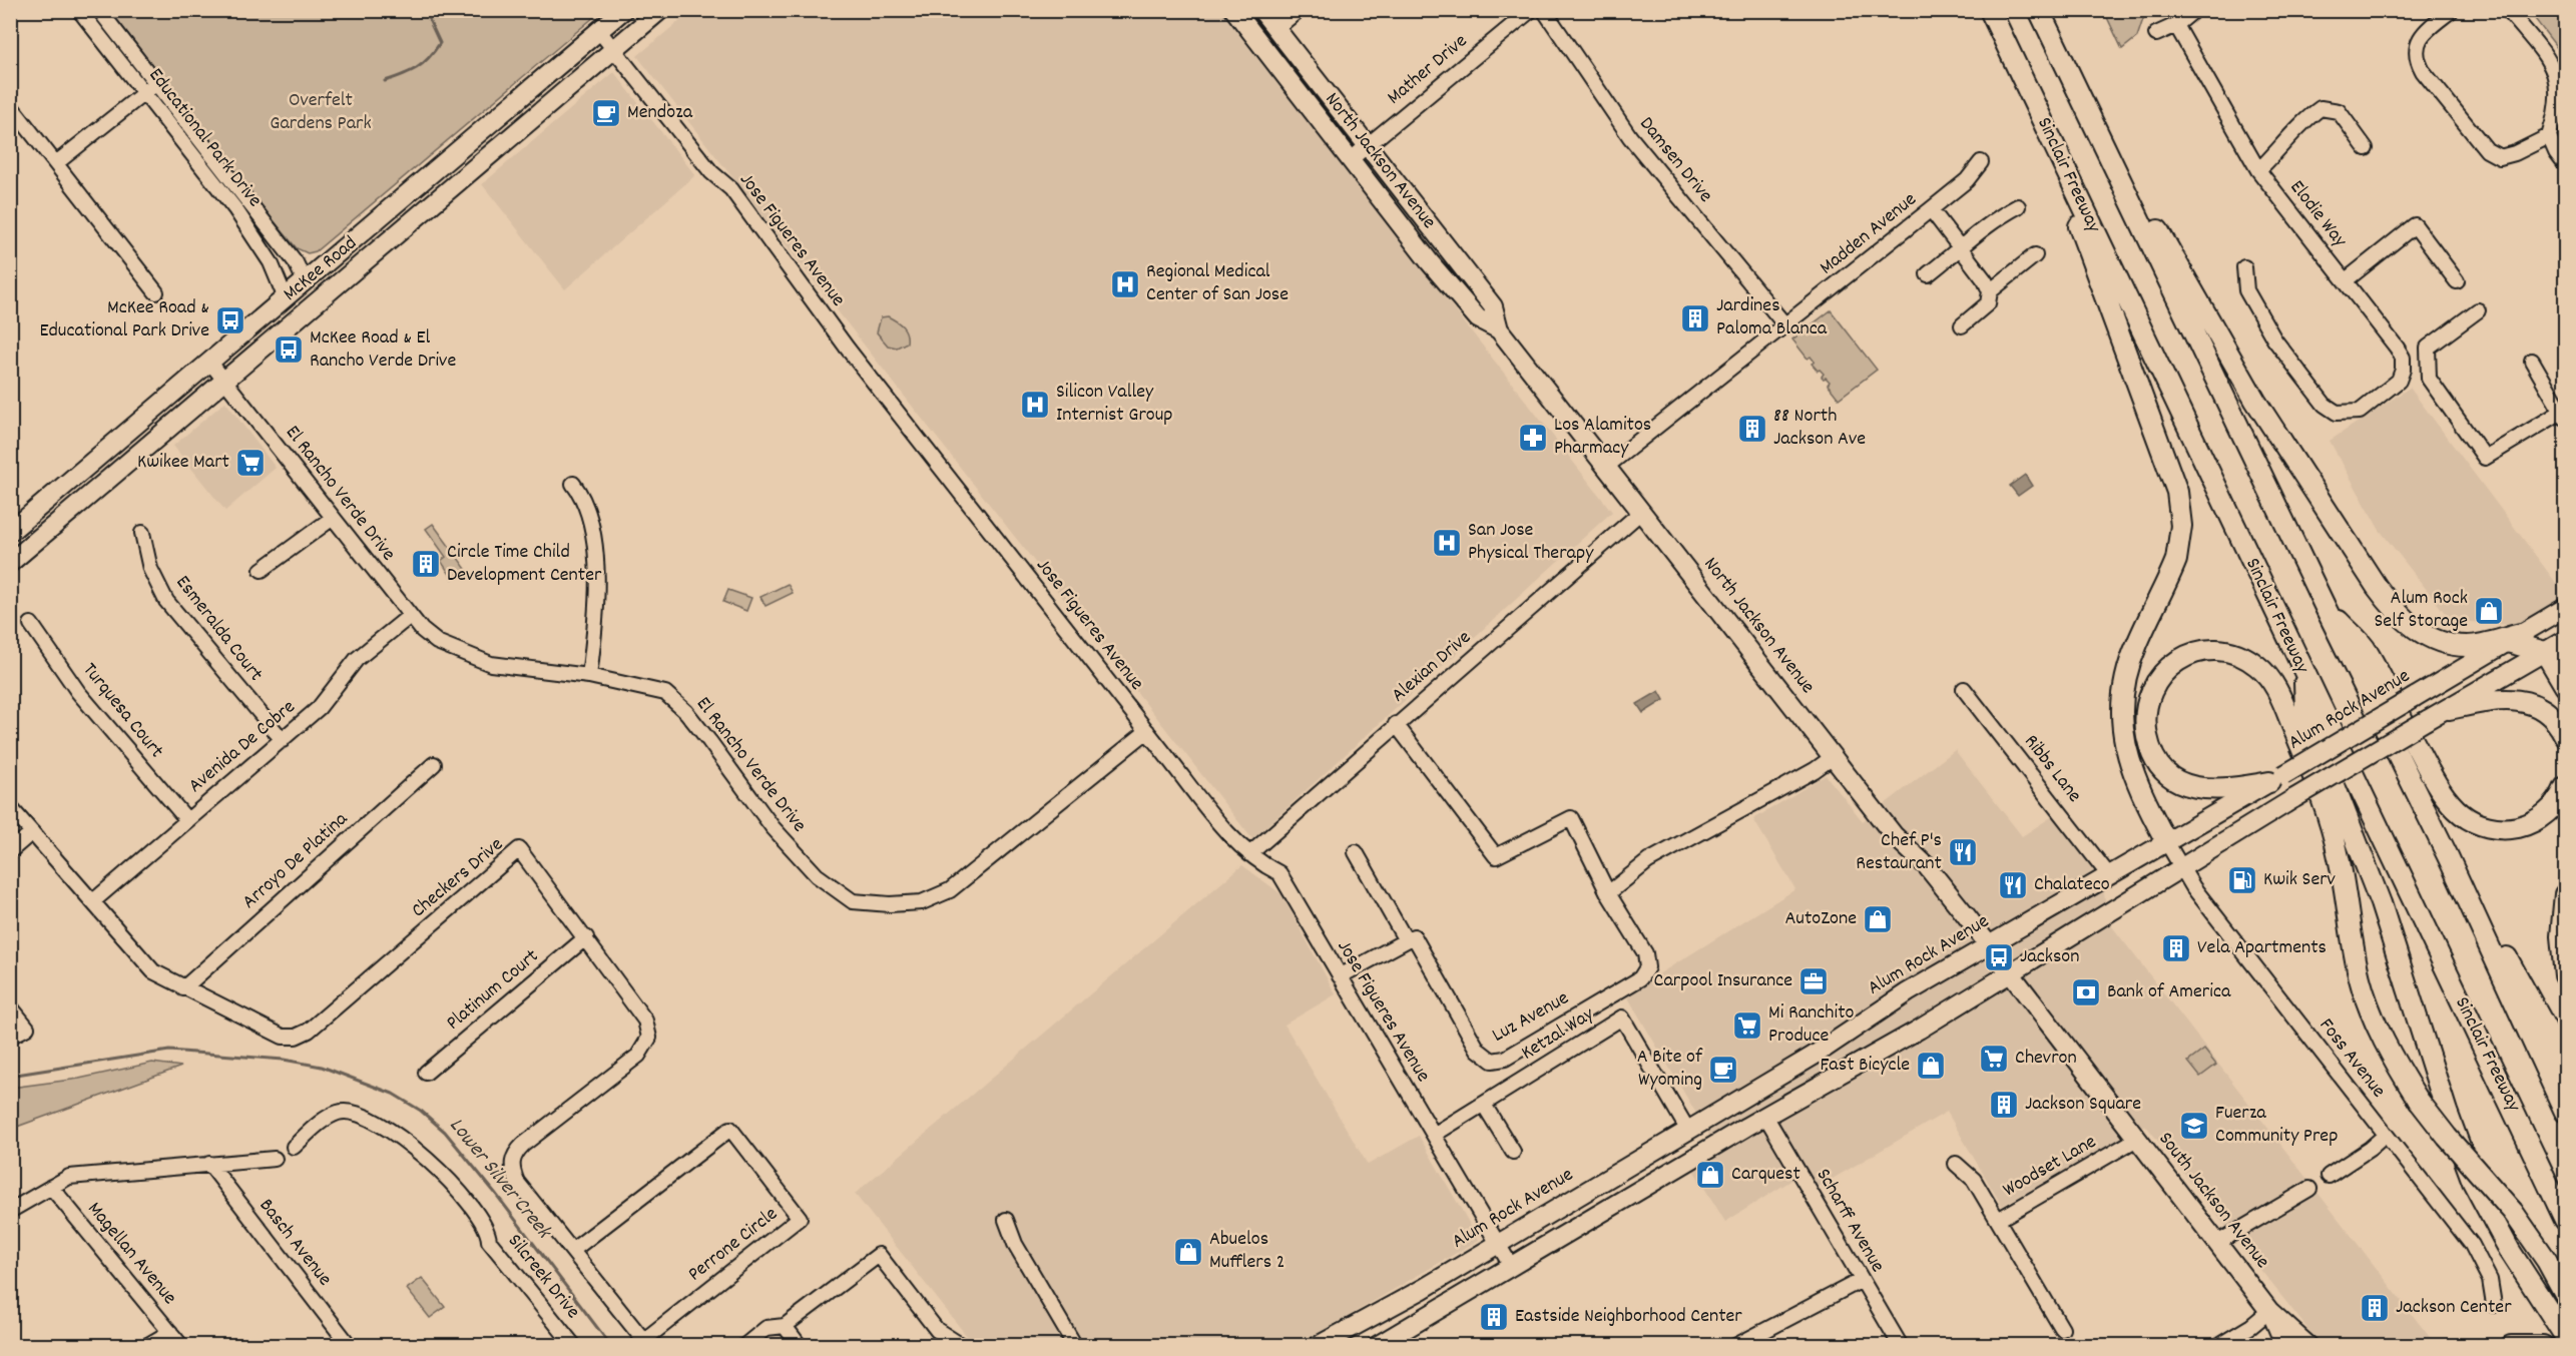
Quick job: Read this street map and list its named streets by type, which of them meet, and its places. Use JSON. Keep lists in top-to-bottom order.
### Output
{
  "streets": {
    "highway": ["Sinclair Freeway"],
    "main road": [
      "North Jackson Avenue",
      "McKee Road",
      "Alum Rock Avenue",
      "South Jackson Avenue"
    ],
    "street": [
      "Mather Drive",
      "Educational Park Drive",
      "Damsen Drive",
      "Elodie Way",
      "Madden Avenue",
      "Jose Figueres Avenue",
      "El Rancho Verde Drive",
      "Esmeralda Court",
      "Alexian Drive",
      "Turquesa Court",
      "Avenida De Cobre",
      "Ribbs Lane",
      "Arroyo De Platina",
      "Checkers Drive",
      "Platinum Court",
      "Luz Avenue",
      "Ketzal Way",
      "Foss Avenue",
      "Woodset Lane",
      "Scharff Avenue",
      "Basch Avenue",
      "Perrone Circle",
      "Magellan Avenue",
      "Silcreek Drive"
    ]
  },
  "crossings": [
    ["Mather Drive", "North Jackson Avenue"],
    ["Educational Park Drive", "McKee Road"],
    ["Damsen Drive", "Madden Avenue"],
    ["North Jackson Avenue", "Madden Avenue"],
    ["North Jackson Avenue", "Alexian Drive"],
    ["North Jackson Avenue", "Alum Rock Avenue"],
    ["North Jackson Avenue", "South Jackson Avenue"],
    ["Jose Figueres Avenue", "McKee Road"],
    ["Jose Figueres Avenue", "El Rancho Verde Drive"],
    ["Jose Figueres Avenue", "Alexian Drive"],
    ["Jose Figueres Avenue", "Alum Rock Avenue"],
    ["Jose Figueres Avenue", "Ketzal Way"],
    ["McKee Road", "El Rancho Verde Drive"],
    ["El Rancho Verde Drive", "Avenida De Cobre"],
    ["Esmeralda Court", "Avenida De Cobre"],
    ["Alexian Drive", "Luz Avenue"],
    ["Alum Rock Avenue", "Ribbs Lane"],
    ["Alum Rock Avenue", "Ketzal Way"],
    ["Alum Rock Avenue", "Foss Avenue"],
    ["Alum Rock Avenue", "South Jackson Avenue"],
    ["Turquesa Court", "Avenida De Cobre"],
    ["Avenida De Cobre", "Checkers Drive"],
    ["Arroyo De Platina", "Checkers Drive"],
    ["Checkers Drive", "Platinum Court"],
    ["Checkers Drive", "Perrone Circle"],
    ["Woodset Lane", "South Jackson Avenue"]
  ],
  "water": ["Lower Silver Creek"],
  "parks": ["Overfelt Gardens Park"],
  "places": {
    "cafe": ["Mendoza", "A Bite of Wyoming"],
    "hospital": ["Regional Medical Center of San Jose", "Silicon Valley Internist Group", "San Jose Physical Therapy"],
    "building": [
      "Jardines Paloma Blanca",
      "88 North Jackson Ave",
      "Circle Time Child Development Center",
      "Vela Apartments",
      "Jackson Square",
      "Jackson Center",
      "Eastside Neighborhood Center"
    ],
    "bus stop": ["McKee Road & Educational Park Drive", "McKee Road & El Rancho Verde Drive", "Jackson"],
    "pharmacy": ["Los Alamitos Pharmacy"],
    "supermarket": ["Kwikee Mart", "Mi Ranchito Produce", "Chevron"],
    "shop": [
      "Alum Rock Self Storage",
      "AutoZone",
      "Fast Bicycle",
      "Carquest",
      "Abuelos Mufflers 2"
    ],
    "restaurant": ["Chef P's Restaurant", "Chalateco"],
    "fuel station": ["Kwik Serv"],
    "office": ["Carpool Insurance"],
    "bank": ["Bank of America"],
    "school or university": ["Fuerza Community Prep"]
  }
}
